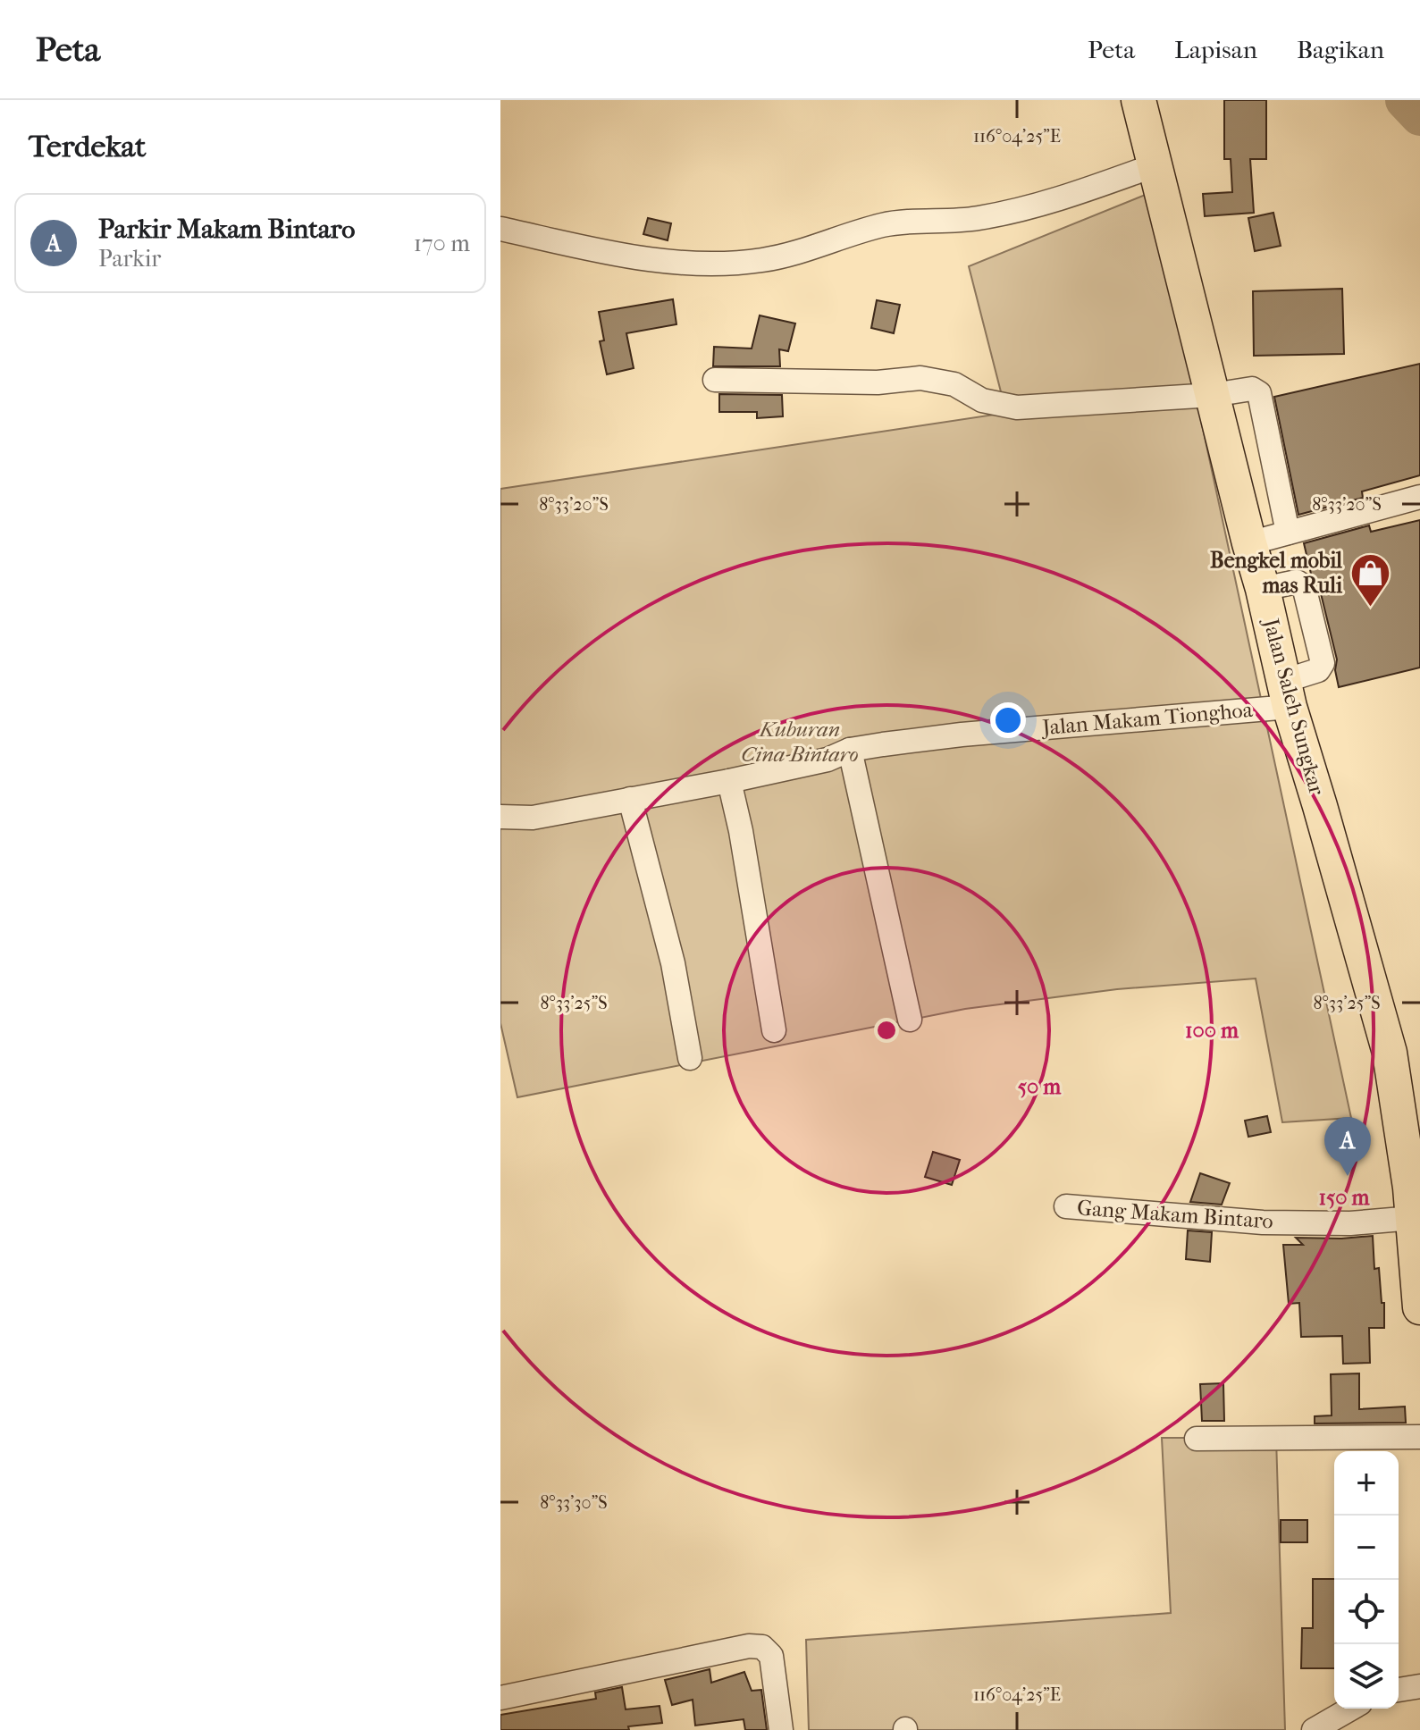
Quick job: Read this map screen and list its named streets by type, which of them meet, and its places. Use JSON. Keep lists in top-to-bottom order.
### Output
{
  "streets": {
    "highway": ["Jalan Saleh Sungkar"],
    "street": ["Jalan Makam Tionghoa", "Gang Makam Bintaro"]
  },
  "crossings": [
    ["Jalan Saleh Sungkar", "Jalan Makam Tionghoa"],
    ["Jalan Saleh Sungkar", "Gang Makam Bintaro"]
  ],
  "parks": ["Kuburan Cina Bintaro"],
  "places": {
    "shop": ["Bengkel mobil mas Ruli"]
  },
  "page": {
    "header": "Peta",
    "nav": ["Peta", "Lapisan", "Bagikan"],
    "heading": "Terdekat",
    "list": [
      {
        "mark": "A",
        "name": "Parkir Makam Bintaro",
        "note": "Parkir",
        "value": "170 m"
      }
    ],
    "pins": "A",
    "map_buttons": ["+", "−"]
  },
  "coordinates": [
    "116°04'25\"E",
    "8°33'20\"S",
    "8°33'25\"S",
    "8°33'30\"S"
  ],
  "rings": ["100 m", "50 m", "150 m"]
}
